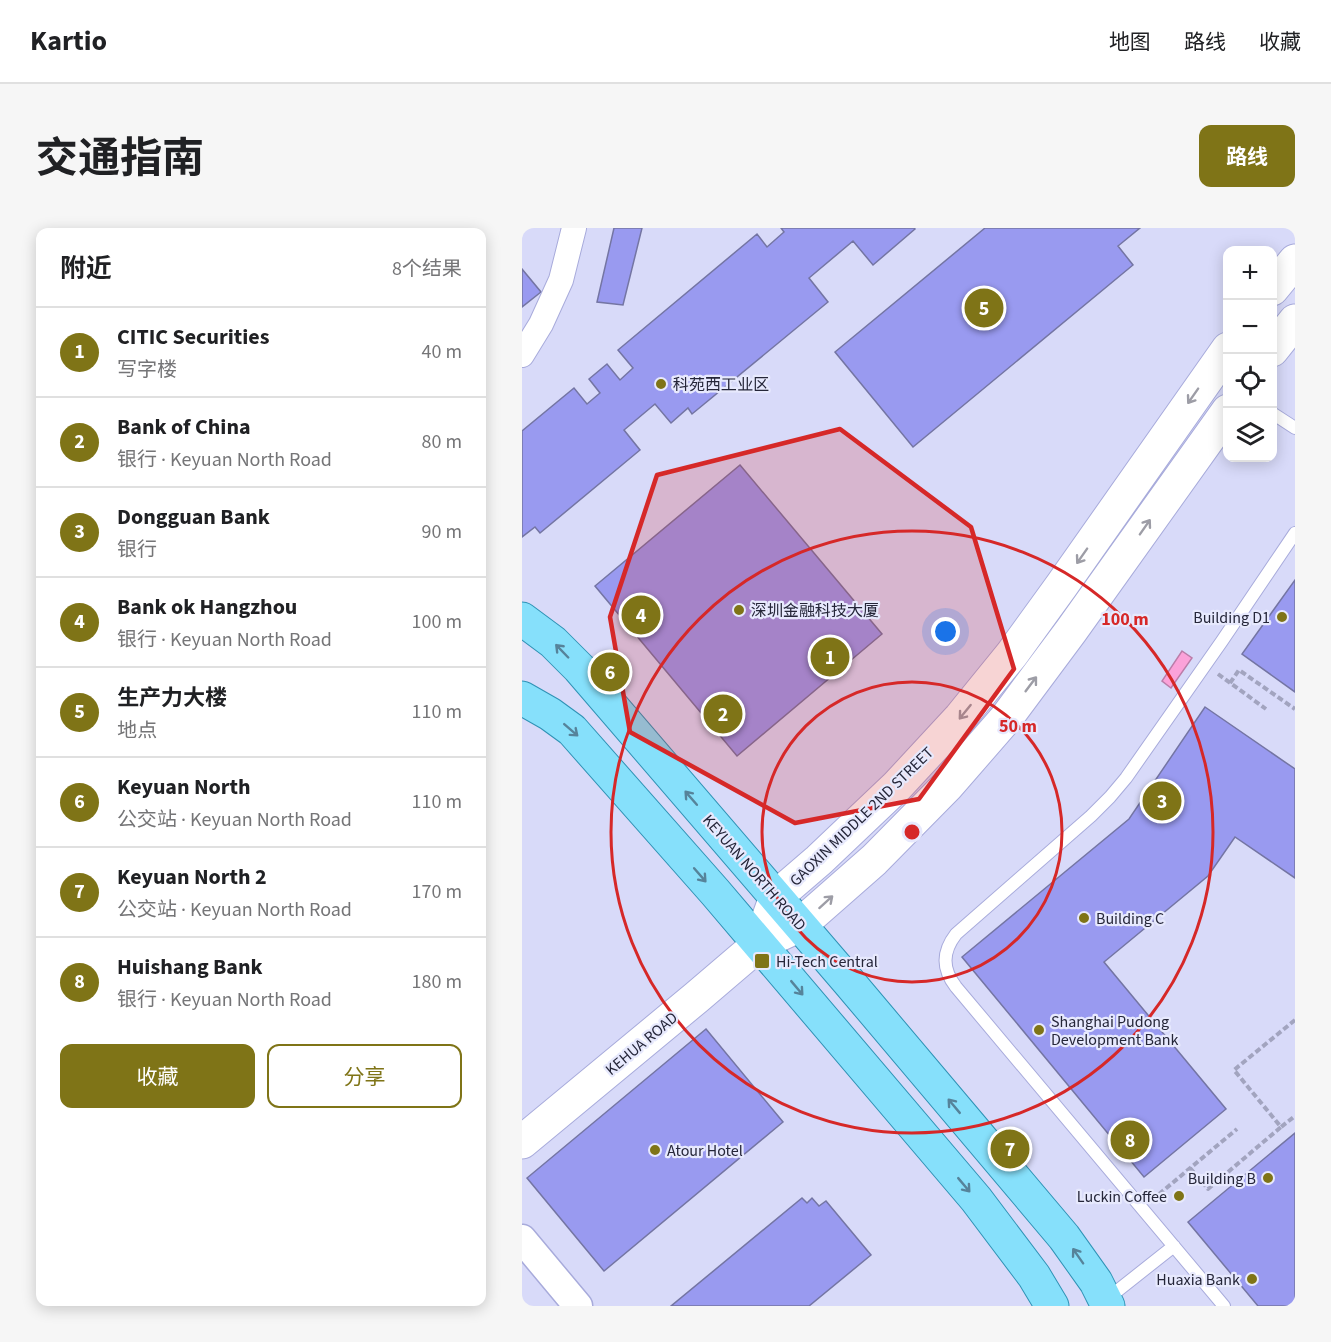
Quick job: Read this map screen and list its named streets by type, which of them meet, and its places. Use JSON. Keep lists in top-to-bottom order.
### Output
{
  "streets": {
    "main road": ["GAOXIN MIDDLE 2ND STREET", "KEYUAN NORTH ROAD", "KEHUA ROAD"]
  },
  "crossings": [
    ["GAOXIN MIDDLE 2ND STREET", "KEYUAN NORTH ROAD"],
    ["GAOXIN MIDDLE 2ND STREET", "KEHUA ROAD"]
  ],
  "places": {
    "other": [
      "科苑西工业区",
      "深圳金融科技大厦",
      "Building D1",
      "Building C",
      "Shanghai Pudong Development Bank",
      "Atour Hotel",
      "Building B",
      "Luckin Coffee",
      "Huaxia Bank"
    ],
    "transit": ["Hi-Tech Central"]
  },
  "page": {
    "header": "Kartio",
    "nav": ["地图", "路线", "收藏"],
    "title": "交通指南",
    "buttons": [
      "路线",
      ["收藏", "分享"]
    ],
    "heading": ["附近", "8个结果"],
    "map_buttons": ["+", "−"],
    "pins": [
      "5",
      "4",
      "1",
      "6",
      "2",
      "3",
      "8",
      "7"
    ],
    "list": [
      {
        "mark": "1",
        "name": "CITIC Securities",
        "note": "写字楼",
        "value": "40 m"
      },
      {
        "mark": "2",
        "name": "Bank of China",
        "note": "银行 · Keyuan North Road",
        "value": "80 m"
      },
      {
        "mark": "3",
        "name": "Dongguan Bank",
        "note": "银行",
        "value": "90 m"
      },
      {
        "mark": "4",
        "name": "Bank ok Hangzhou",
        "note": "银行 · Keyuan North Road",
        "value": "100 m"
      },
      {
        "mark": "5",
        "name": "生产力大楼",
        "note": "地点",
        "value": "110 m"
      },
      {
        "mark": "6",
        "name": "Keyuan North",
        "note": "公交站 · Keyuan North Road",
        "value": "110 m"
      },
      {
        "mark": "7",
        "name": "Keyuan North 2",
        "note": "公交站 · Keyuan North Road",
        "value": "170 m"
      },
      {
        "mark": "8",
        "name": "Huishang Bank",
        "note": "银行 · Keyuan North Road",
        "value": "180 m"
      }
    ]
  },
  "rings": ["100 m", "50 m"]
}
